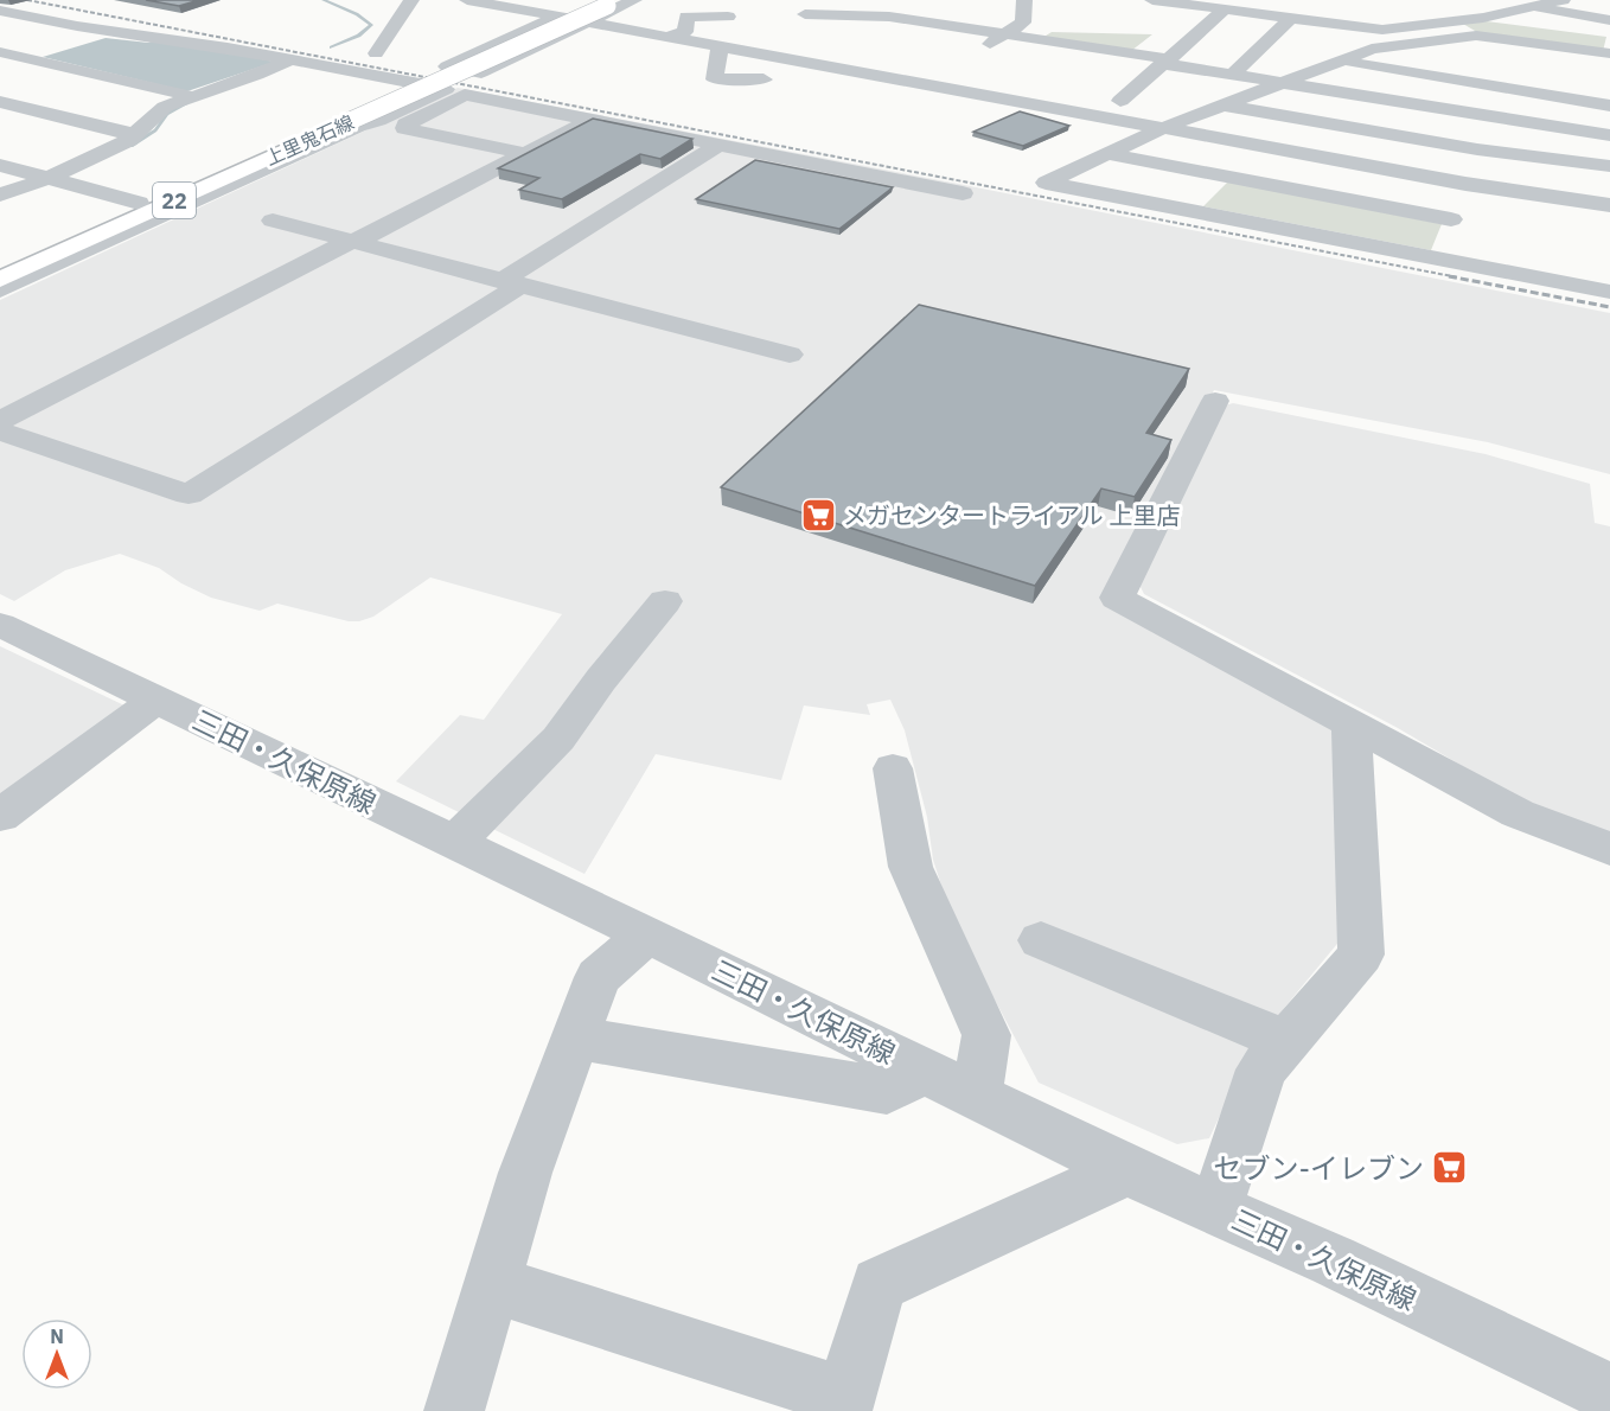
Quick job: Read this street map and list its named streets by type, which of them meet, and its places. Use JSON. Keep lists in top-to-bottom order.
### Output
{
  "streets": {
    "main road": ["上里鬼石線", "22"],
    "street": ["三田・久保原線"]
  },
  "places": {
    "supermarket": ["メガセンタートライアル 上里店", "セブン-イレブン"]
  },
  "north": "top"
}
